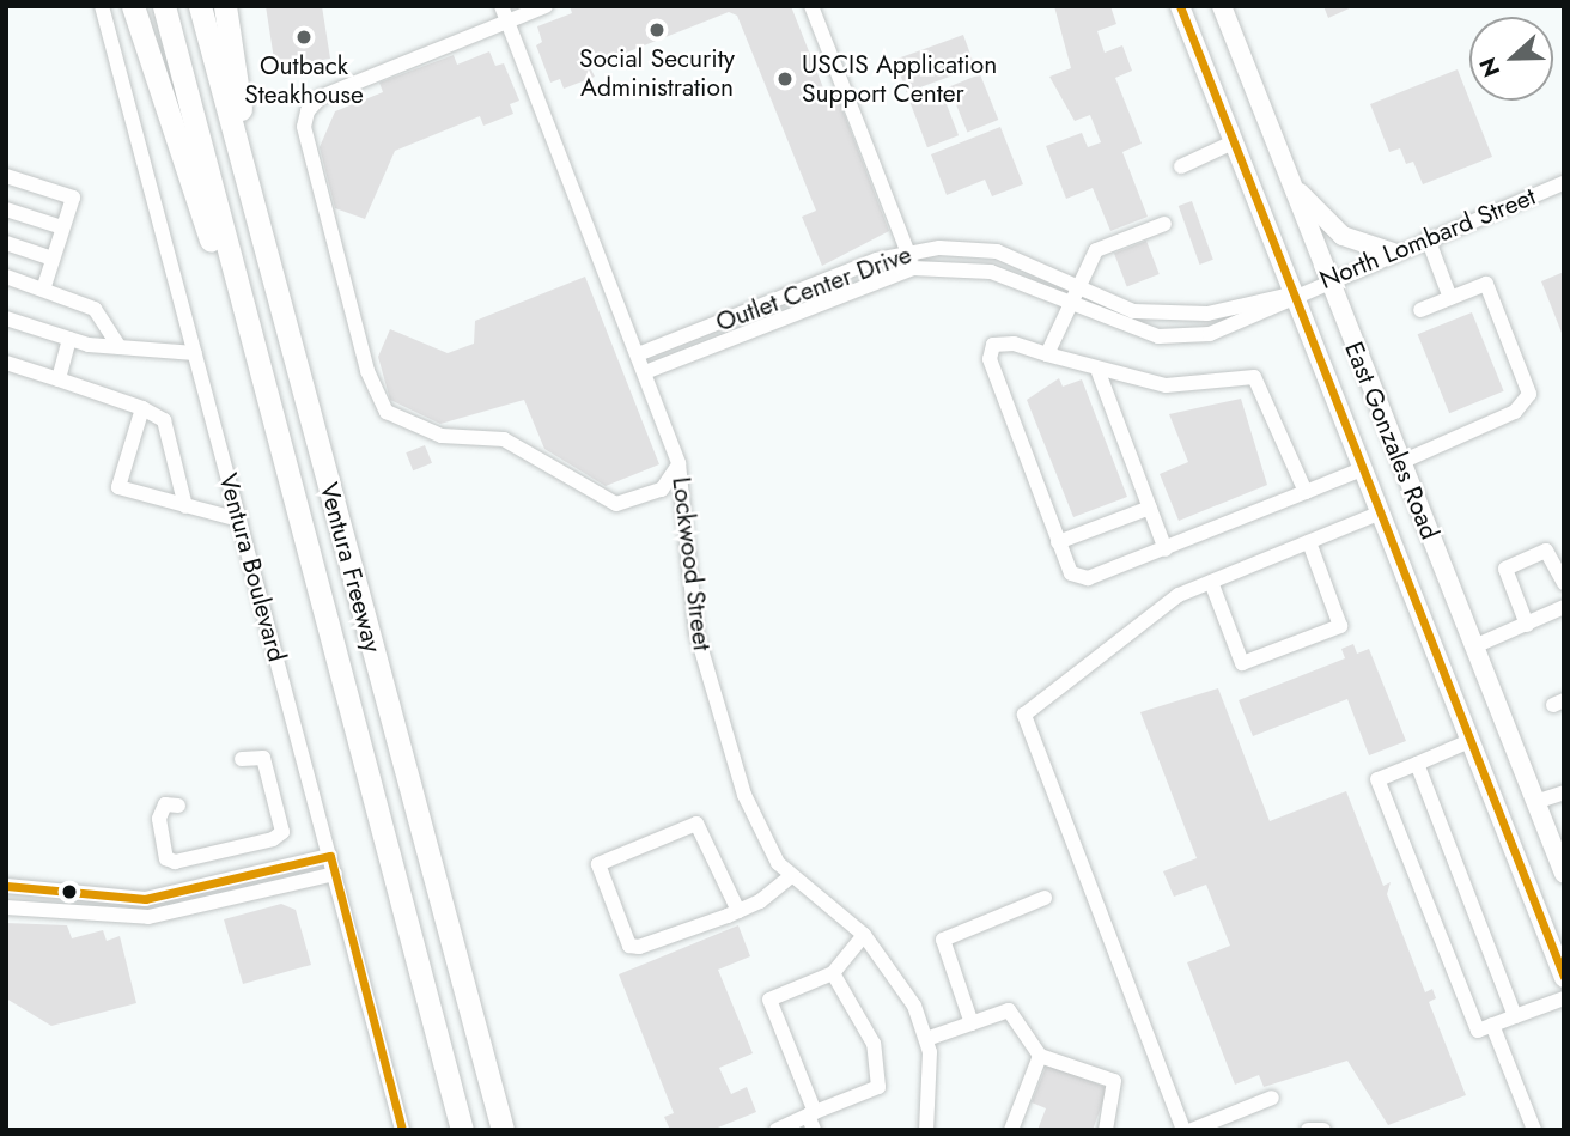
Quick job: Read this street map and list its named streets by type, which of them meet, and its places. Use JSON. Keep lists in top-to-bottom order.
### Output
{
  "streets": {
    "highway": ["Ventura Freeway"],
    "main road": ["East Gonzales Road"],
    "street": [
      "North Lombard Street",
      "Outlet Center Drive",
      "Lockwood Street",
      "Ventura Boulevard"
    ]
  },
  "crossings": [
    ["North Lombard Street", "Outlet Center Drive"],
    ["North Lombard Street", "East Gonzales Road"],
    ["Outlet Center Drive", "East Gonzales Road"],
    ["Outlet Center Drive", "Lockwood Street"]
  ],
  "places": ["Social Security Administration", "Outback Steakhouse", "USCIS Application Support Center"],
  "north": "left"
}
